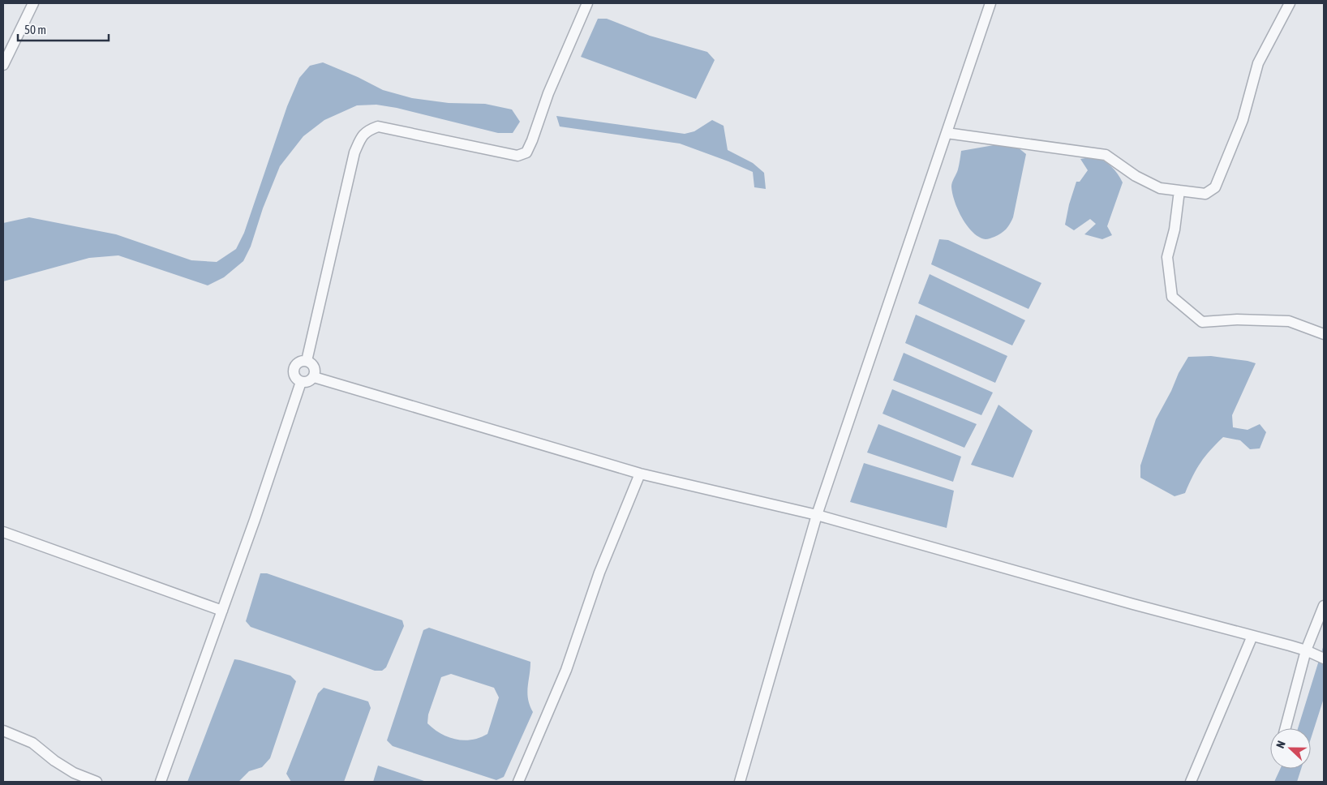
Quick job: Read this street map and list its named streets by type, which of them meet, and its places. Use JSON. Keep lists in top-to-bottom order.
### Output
{
  "scale_bar": "50 m",
  "north": "left"
}
